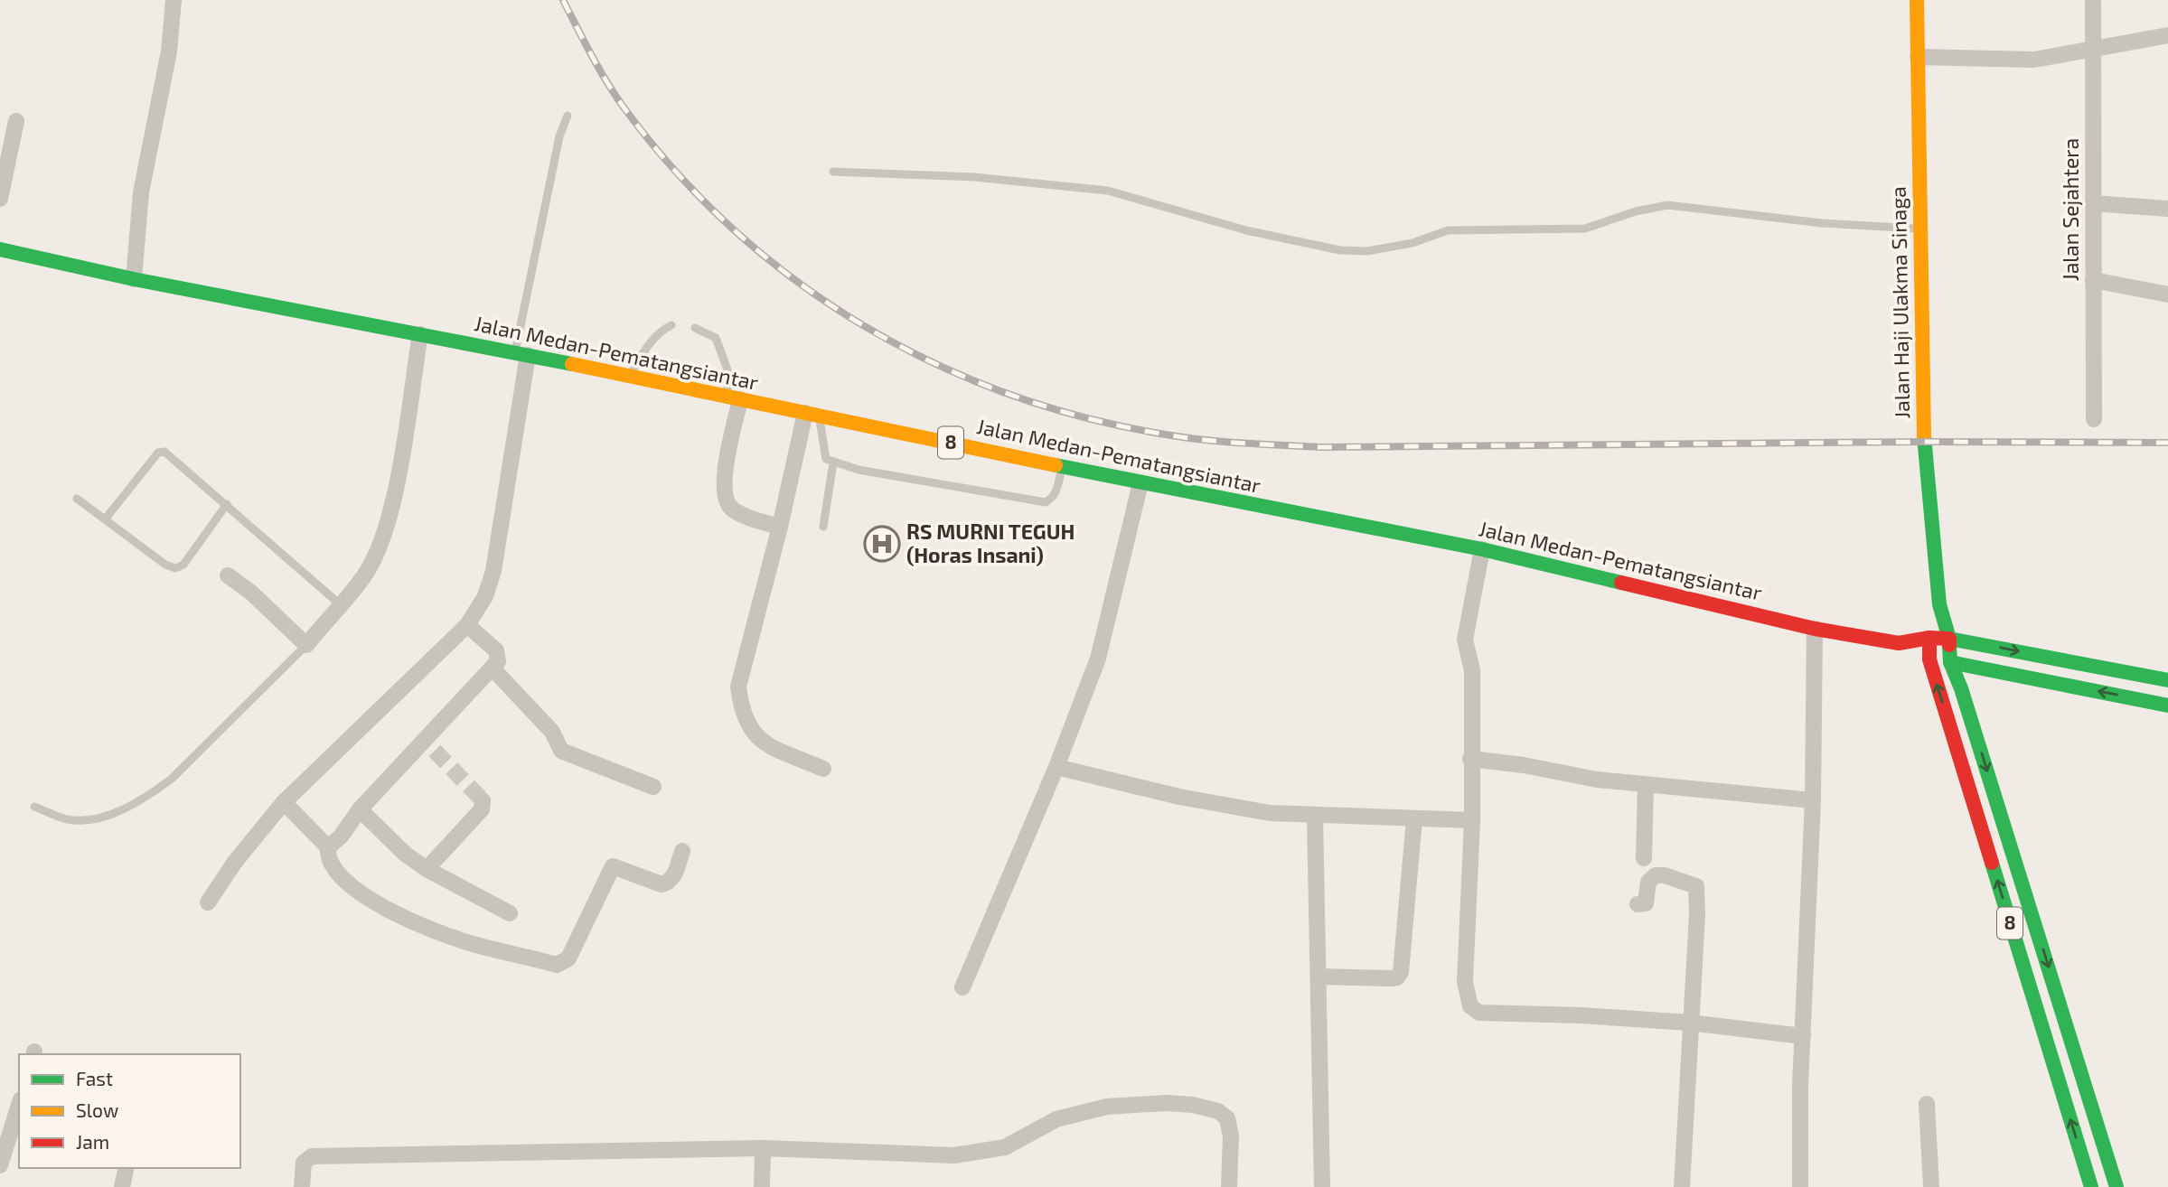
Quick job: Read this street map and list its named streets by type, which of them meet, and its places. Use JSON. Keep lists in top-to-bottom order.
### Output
{
  "streets": {
    "main road": ["Jalan Haji Ulakma Sinaga", "Jalan Medan-Pematangsiantar", "8"],
    "street": ["Jalan Sejahtera"]
  },
  "crossings": [
    ["Jalan Haji Ulakma Sinaga", "Jalan Medan-Pematangsiantar"],
    ["Jalan Haji Ulakma Sinaga", "8"],
    ["Jalan Medan-Pematangsiantar", "8"]
  ],
  "places": {
    "hospital": ["RS MURNI TEGUH (Horas Insani)"]
  },
  "legend": ["Fast", "Slow", "Jam"]
}
